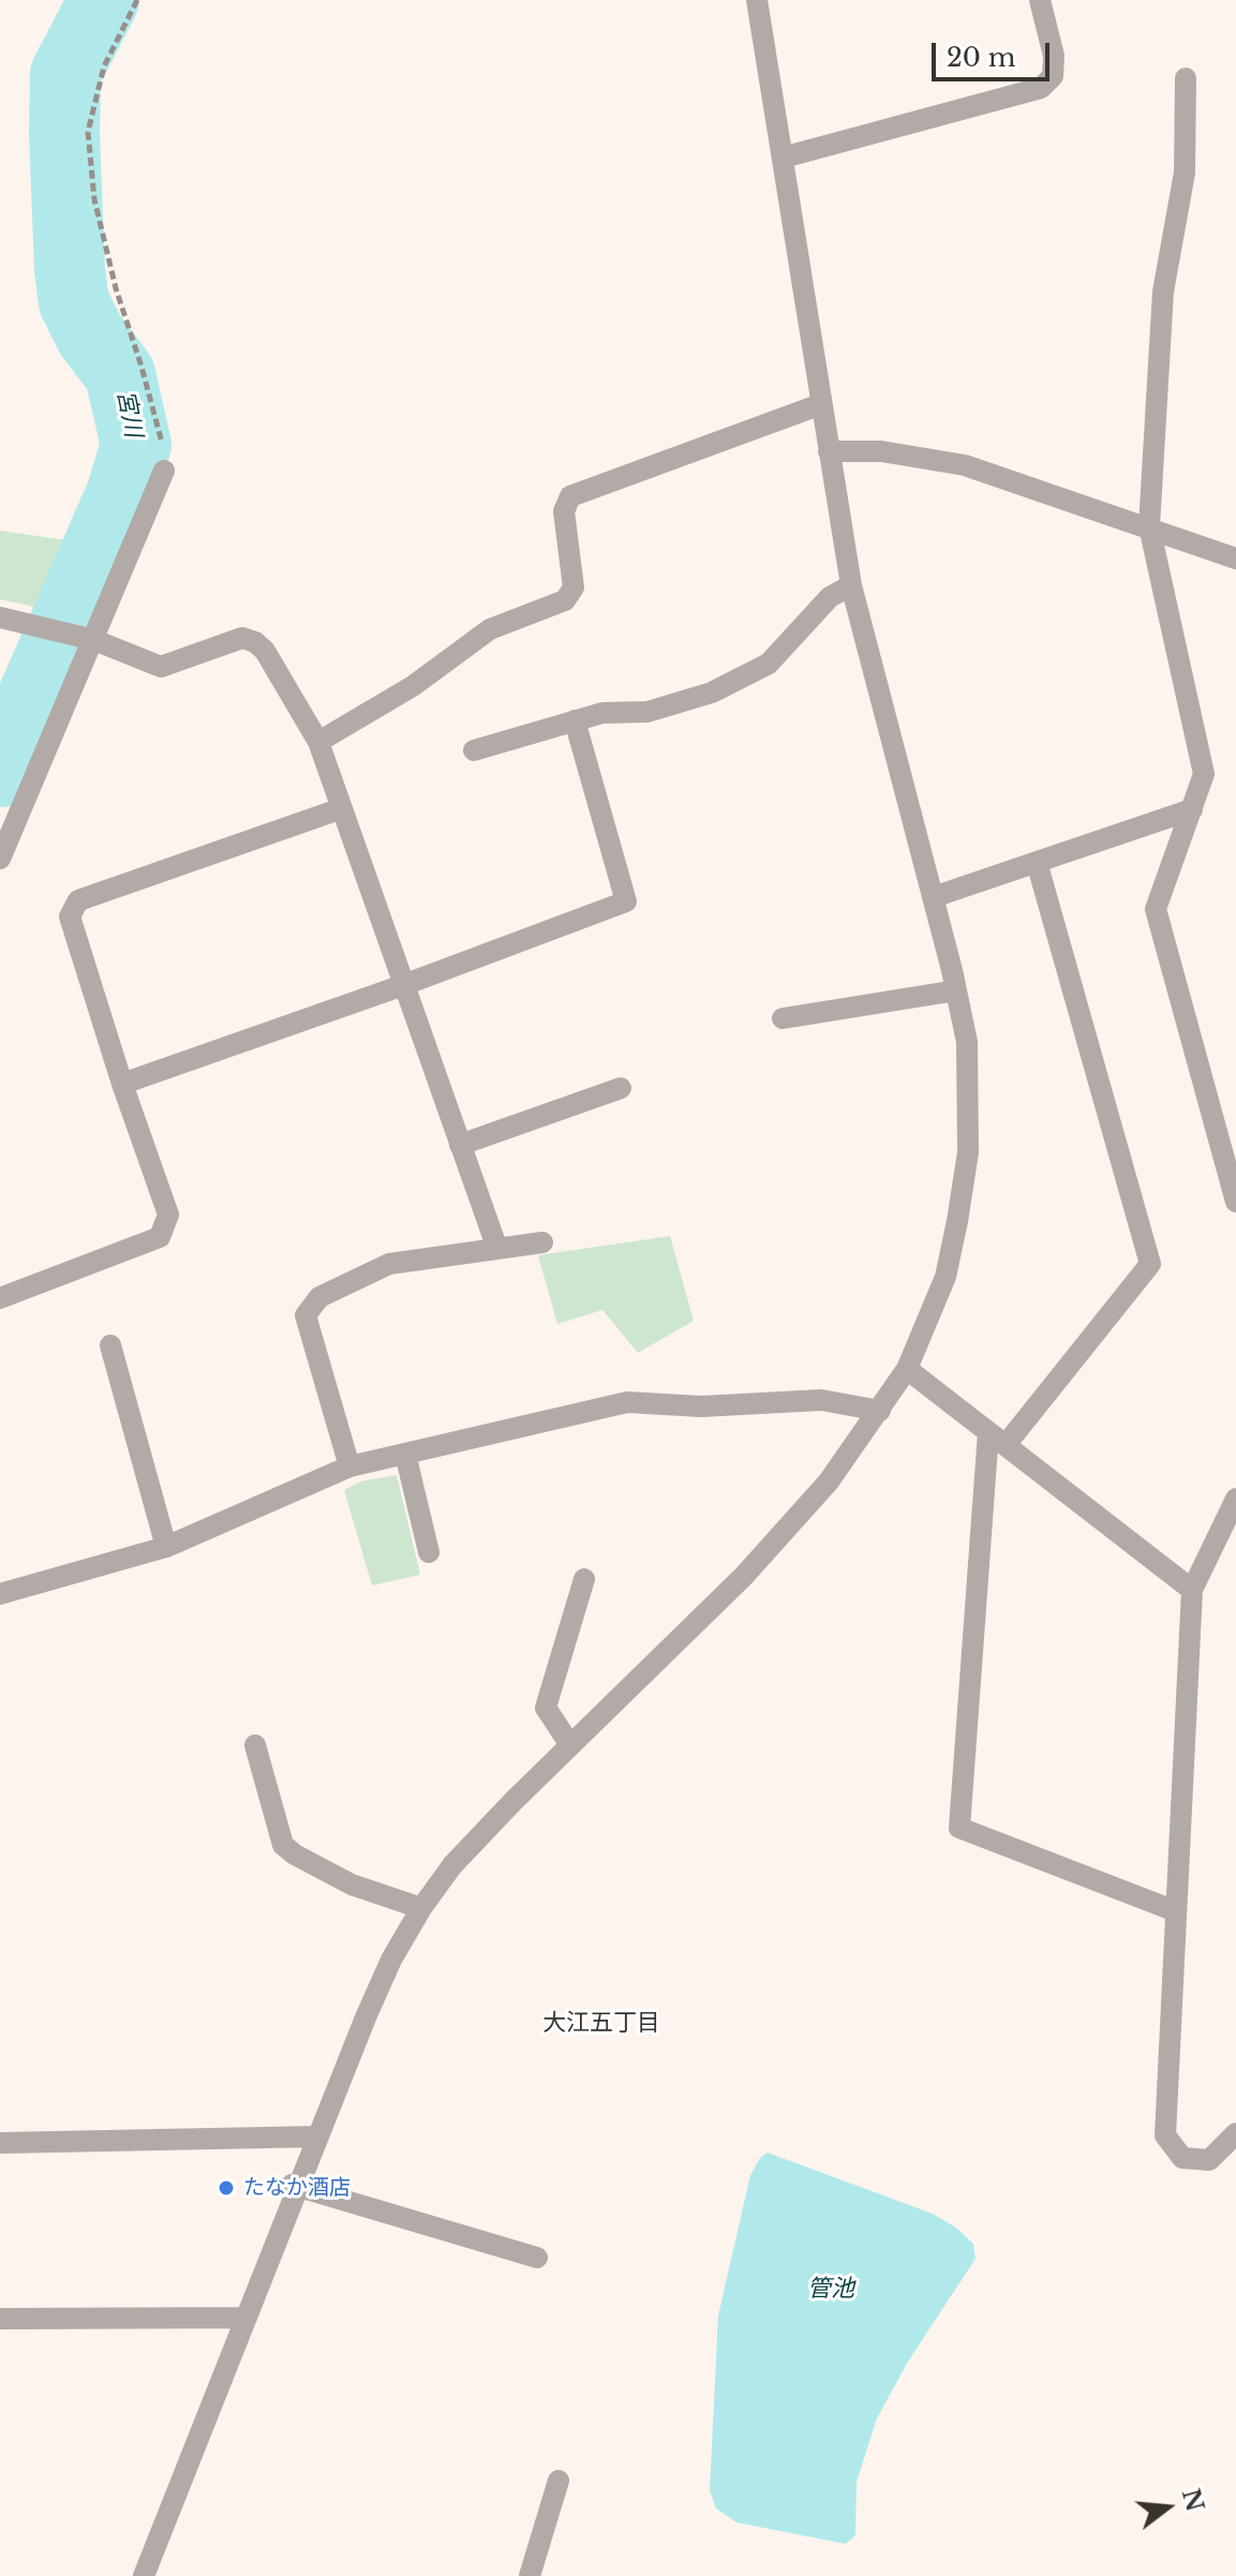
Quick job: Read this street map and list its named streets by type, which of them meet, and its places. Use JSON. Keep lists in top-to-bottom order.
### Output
{
  "districts": ["大江五丁目"],
  "water": ["宮川", "管池"],
  "places": ["たなか酒店"],
  "scale_bar": "20 m",
  "north": "right"
}
